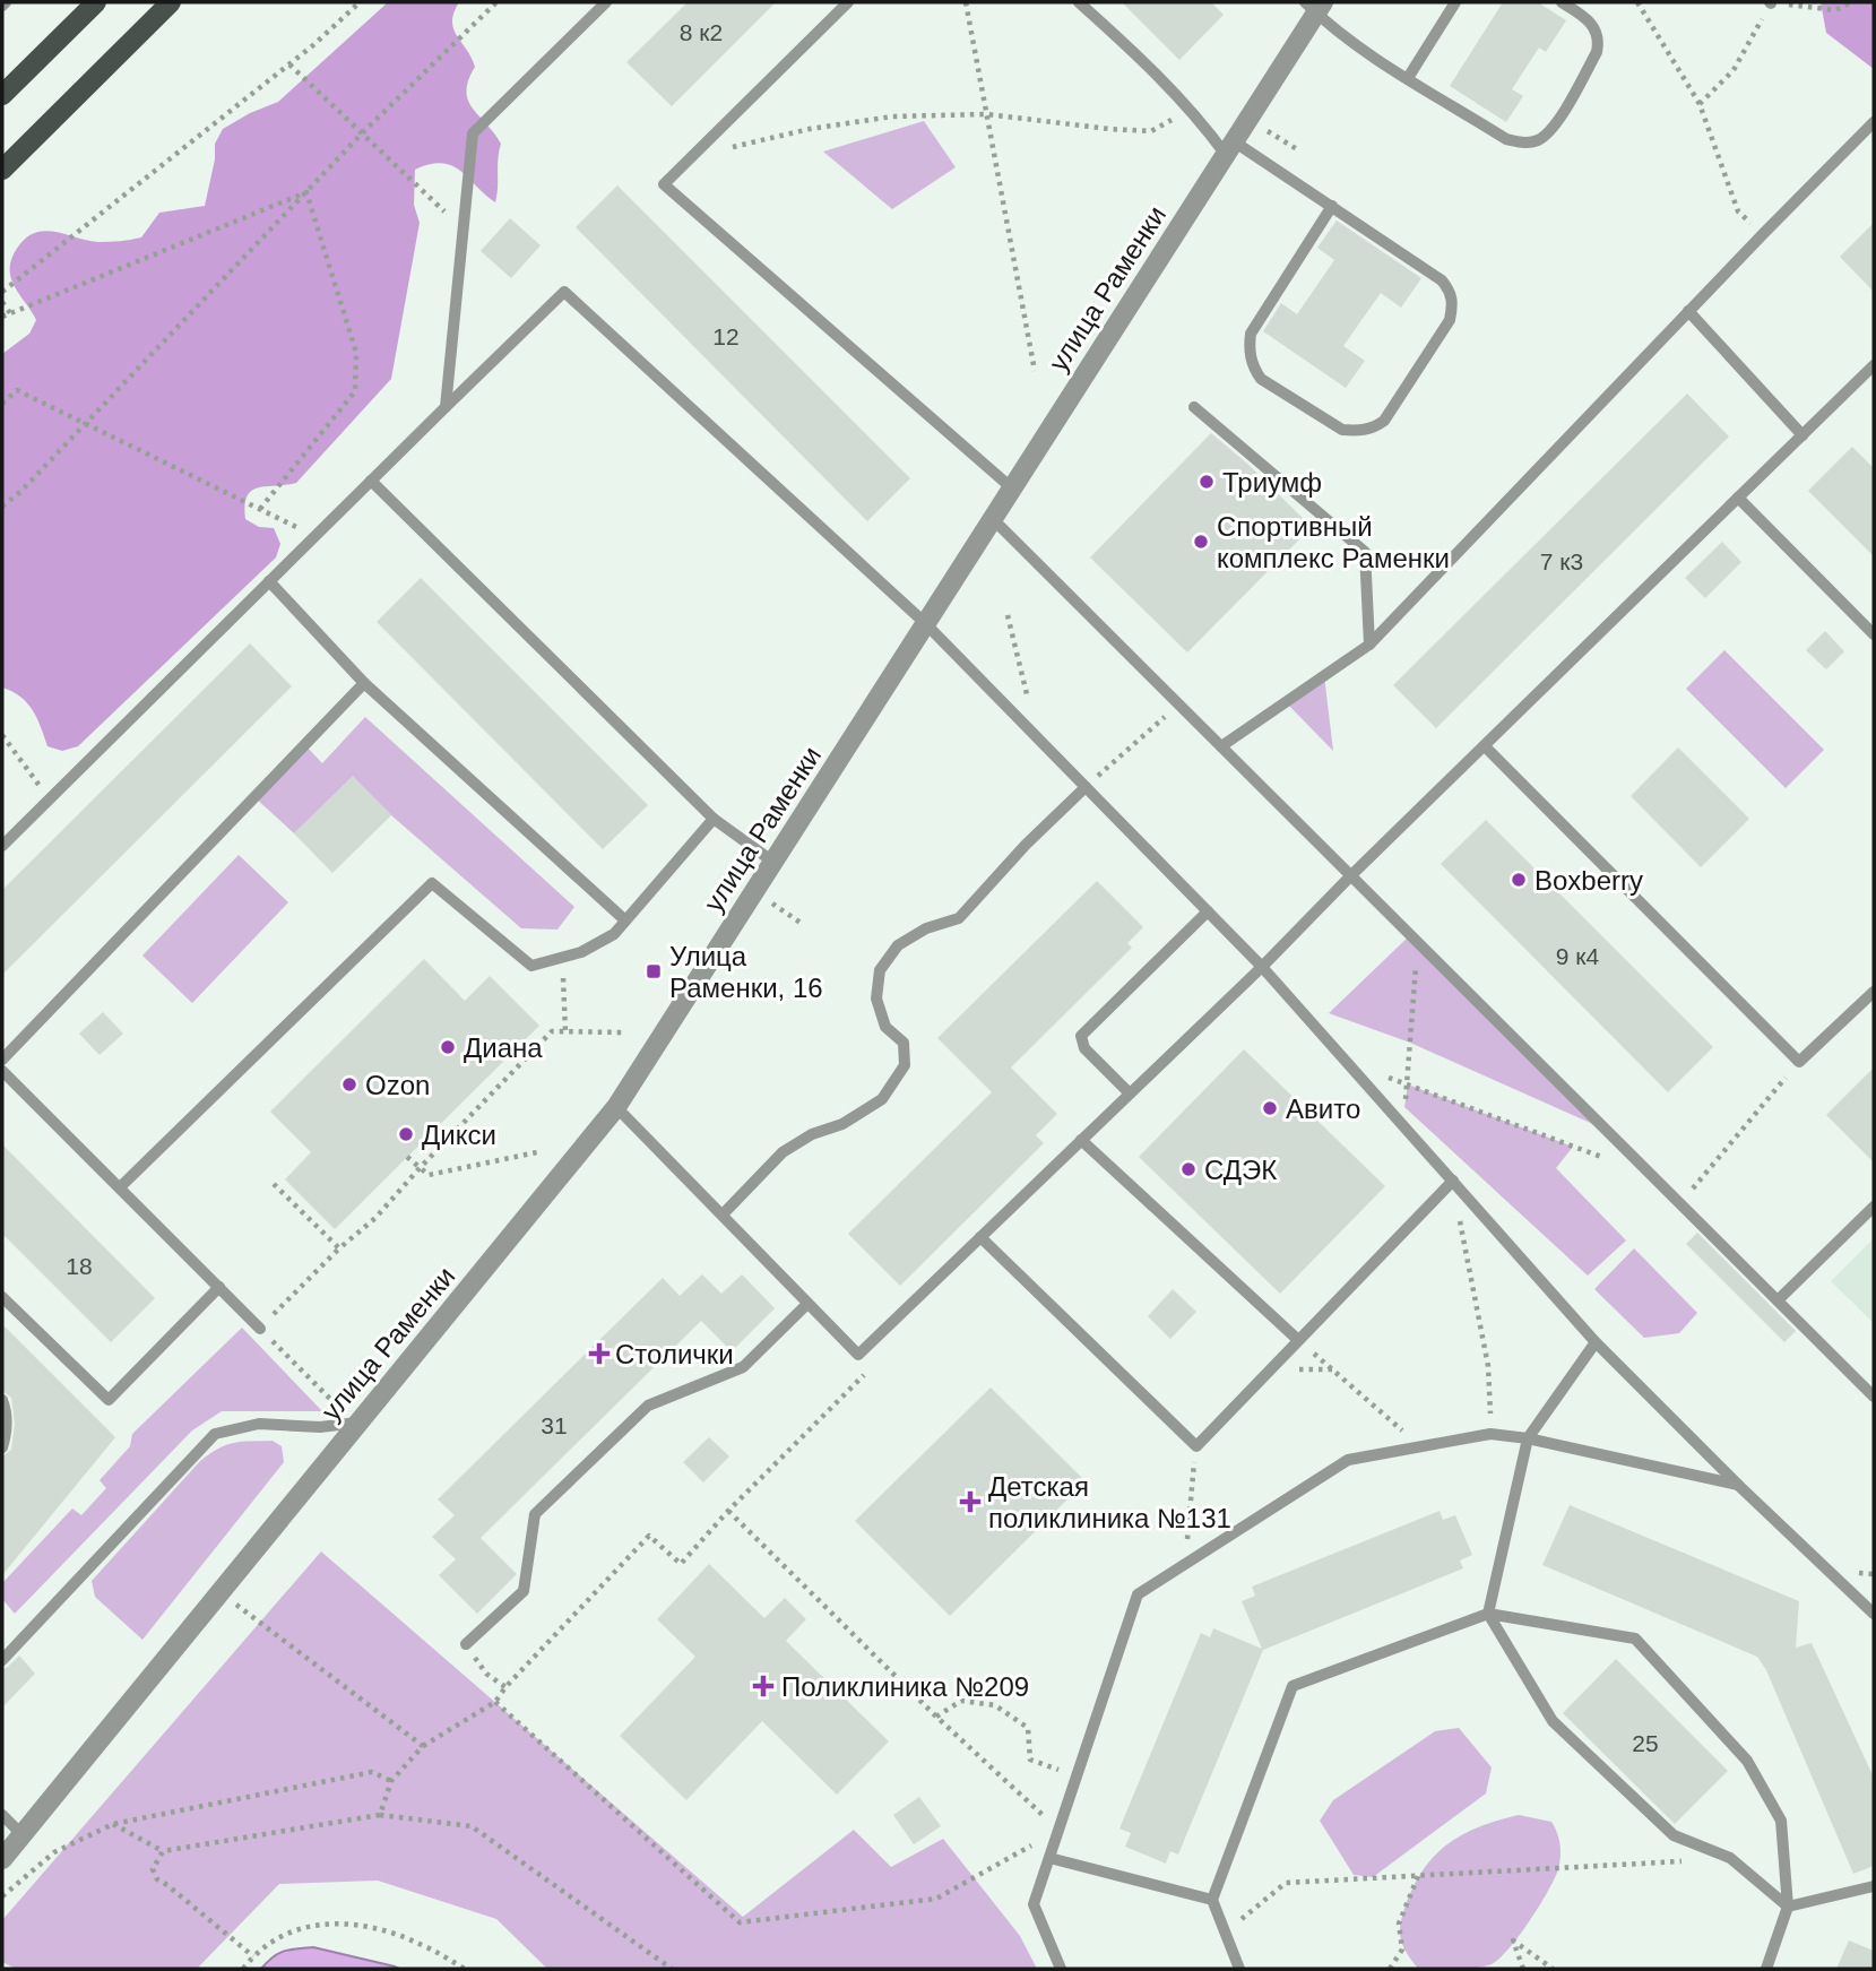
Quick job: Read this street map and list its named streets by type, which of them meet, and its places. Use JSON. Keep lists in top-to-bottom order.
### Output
{
  "streets": {
    "street": ["улица Раменки"]
  },
  "places": {
    "other": [
      "Триумф",
      "Спортивный комплекс Раменки",
      "Boxberry",
      "Диана",
      "Ozon",
      "Авито",
      "Дикси",
      "СДЭК"
    ],
    "transit": ["Улица Раменки, 16"],
    "health": ["Столички", "Детская поликлиника №131", "Поликлиника №209"]
  },
  "house_numbers": [
    "8 к2",
    "12",
    "7 к3",
    "9 к4",
    "18",
    "31",
    "25"
  ]
}
